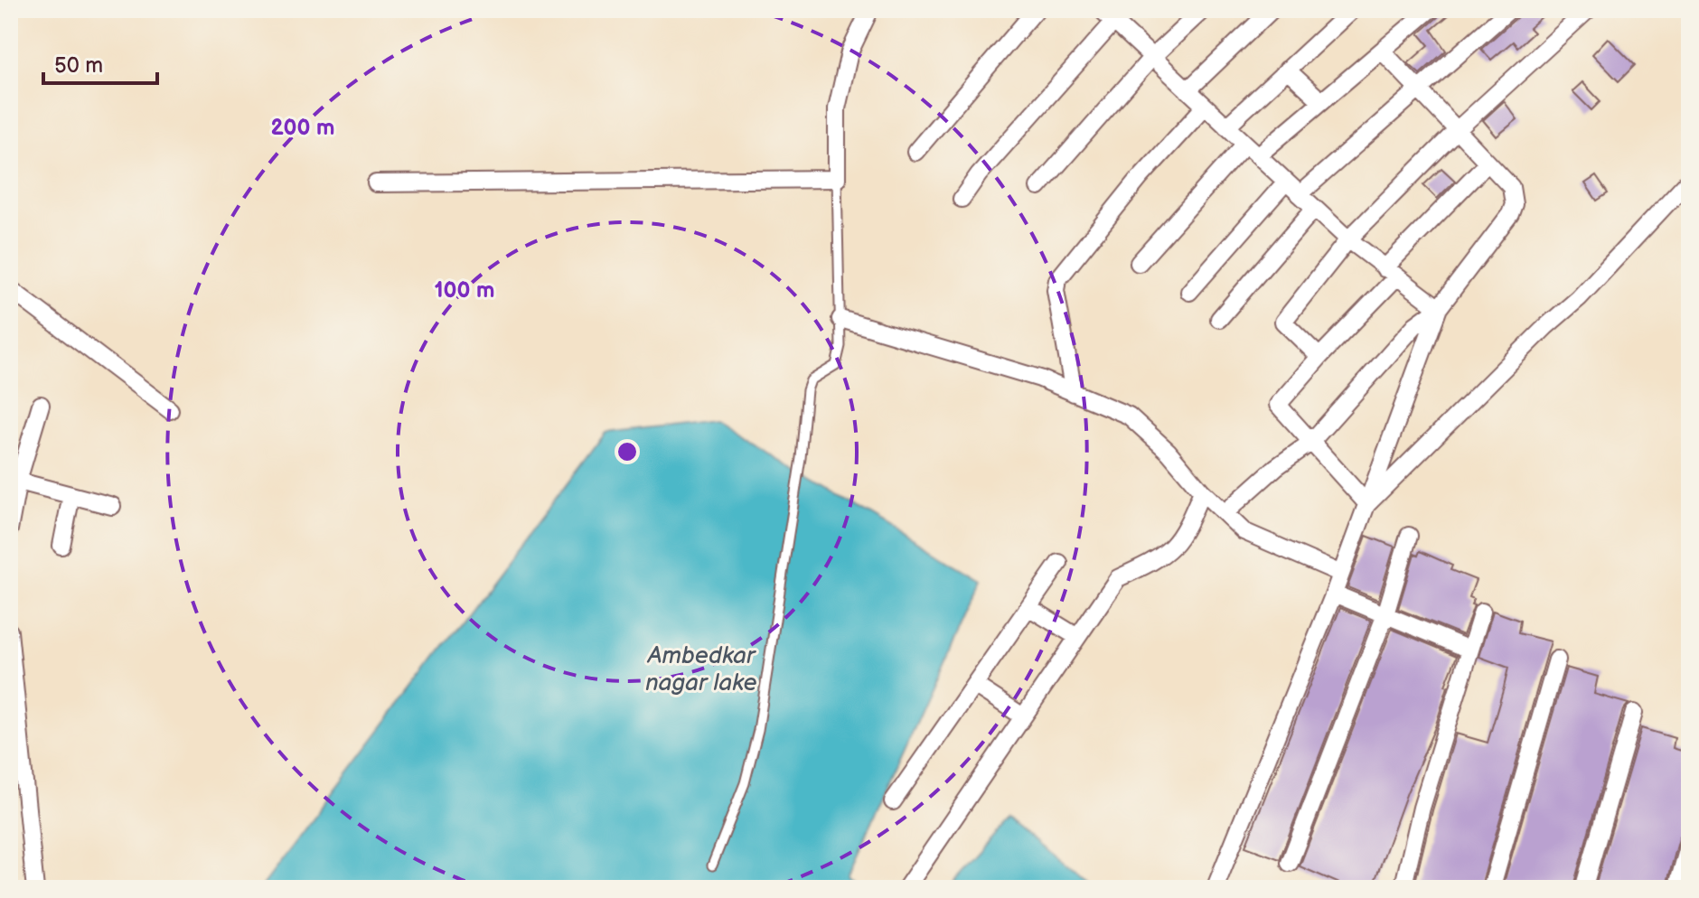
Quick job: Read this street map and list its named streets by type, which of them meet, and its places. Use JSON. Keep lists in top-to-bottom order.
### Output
{
  "water": ["Ambedkar nagar lake"],
  "scale_bar": "50 m",
  "rings": ["200 m", "100 m"]
}
